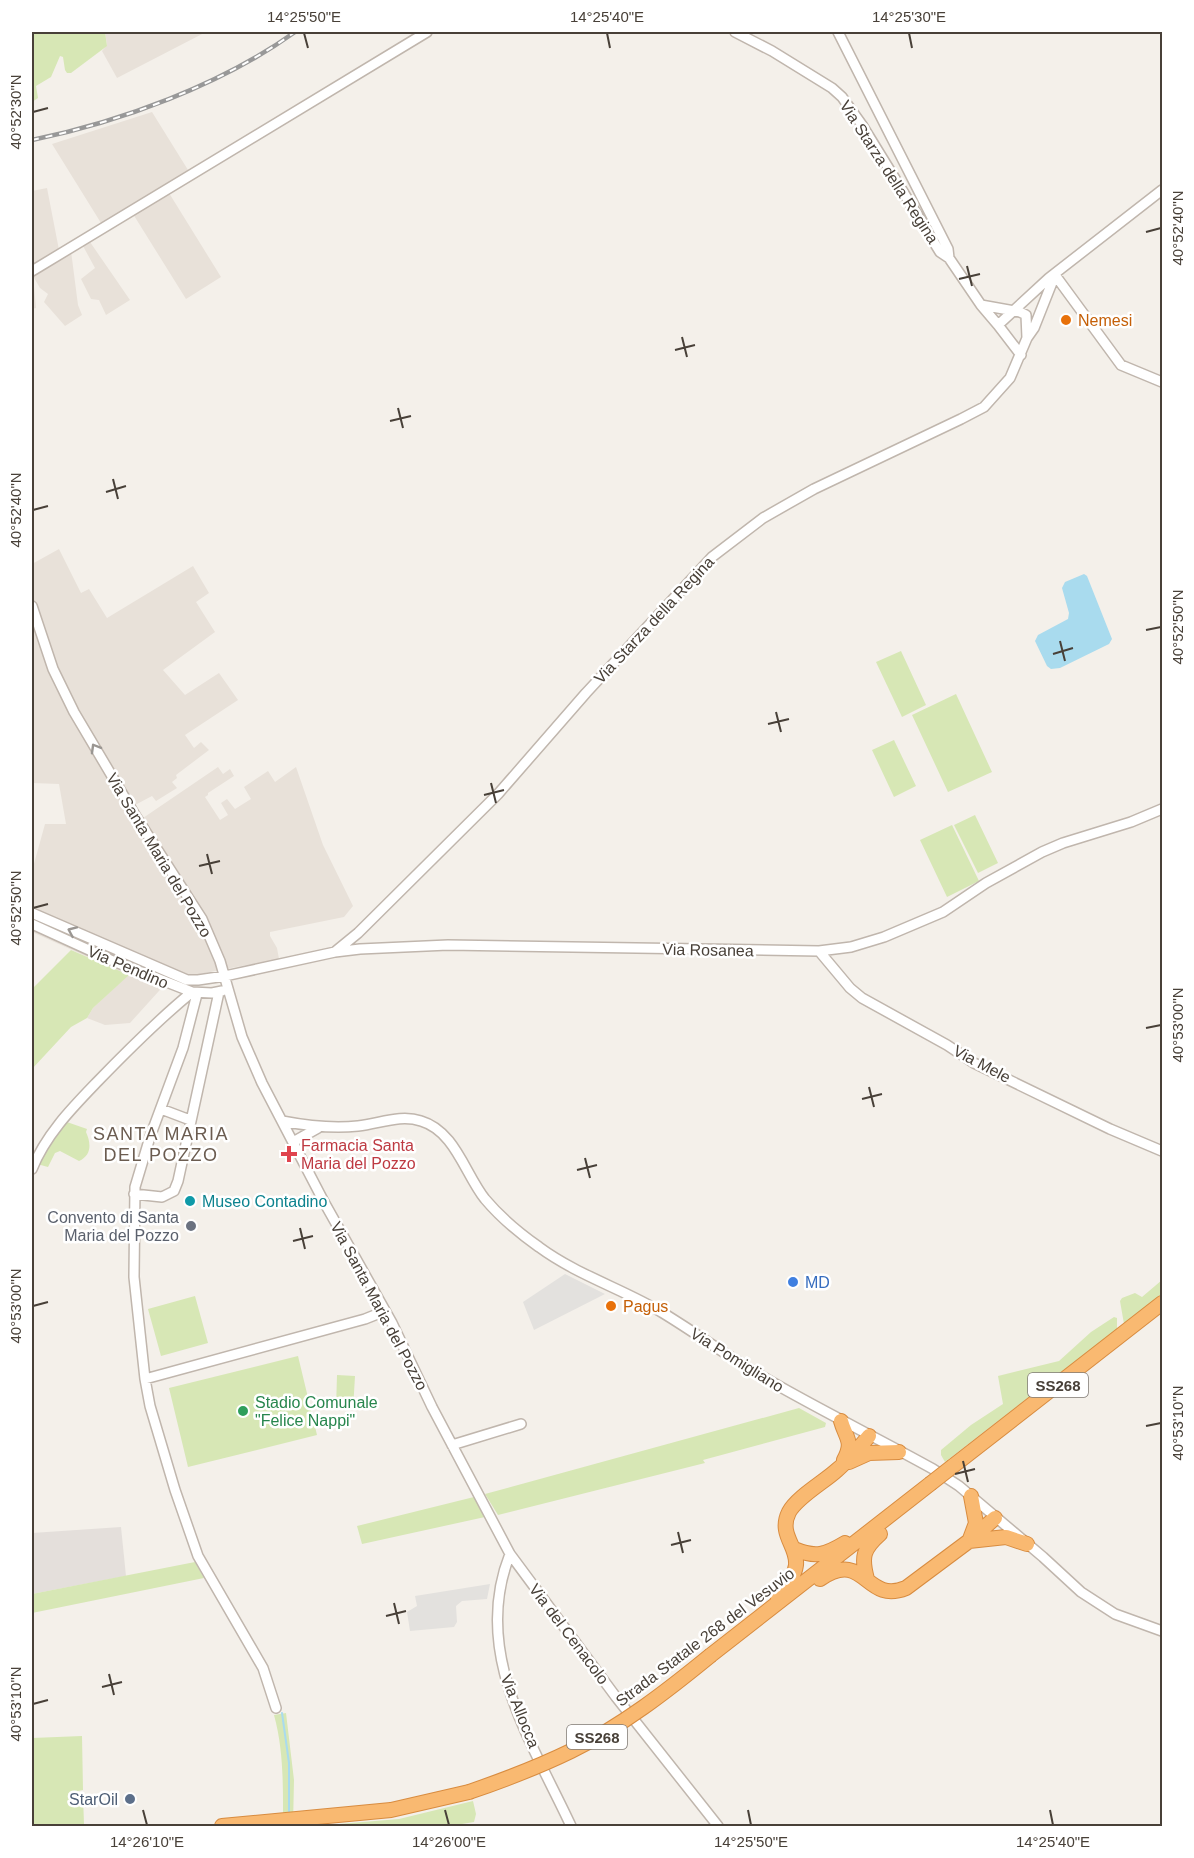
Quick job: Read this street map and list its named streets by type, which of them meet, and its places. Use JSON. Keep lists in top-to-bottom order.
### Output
{
  "streets": {
    "highway": ["SS268", "Strada Statale 268 del Vesuvio"],
    "street": [
      "Via Starza della Regina",
      "Via Santa Maria del Pozzo",
      "Via Rosanea",
      "Via Pendino",
      "Via Mele",
      "Via Pomigliano",
      "Via del Cenacolo",
      "Via Allocca"
    ]
  },
  "crossings": [
    ["Via Starza della Regina", "Via Rosanea"],
    ["Via Santa Maria del Pozzo", "Via Rosanea"],
    ["Via Santa Maria del Pozzo", "Via Pendino"],
    ["Via Santa Maria del Pozzo", "Via Pomigliano"],
    ["Via Santa Maria del Pozzo", "Via del Cenacolo"],
    ["Via Santa Maria del Pozzo", "Via Allocca"],
    ["Via Rosanea", "Via Pendino"],
    ["Via Rosanea", "Via Mele"],
    ["SS268", "Strada Statale 268 del Vesuvio"],
    ["Via del Cenacolo", "Via Allocca"]
  ],
  "one_way": ["Via Santa Maria del Pozzo"],
  "districts": ["SANTA MARIA DEL POZZO"],
  "places": {
    "other": [
      "Nemesi",
      "Museo Contadino",
      "Convento di Santa Maria del Pozzo",
      "MD",
      "Pagus",
      "Stadio Comunale \"Felice Nappi\"",
      "StarOil"
    ],
    "health": ["Farmacia Santa Maria del Pozzo"]
  },
  "coordinates": [
    "14°25'50\"E",
    "14°25'40\"E",
    "14°25'30\"E",
    "40°52'30\"N",
    "40°52'40\"N",
    "40°52'50\"N",
    "40°53'00\"N",
    "40°53'10\"N",
    "14°26'10\"E",
    "14°26'00\"E"
  ]
}
